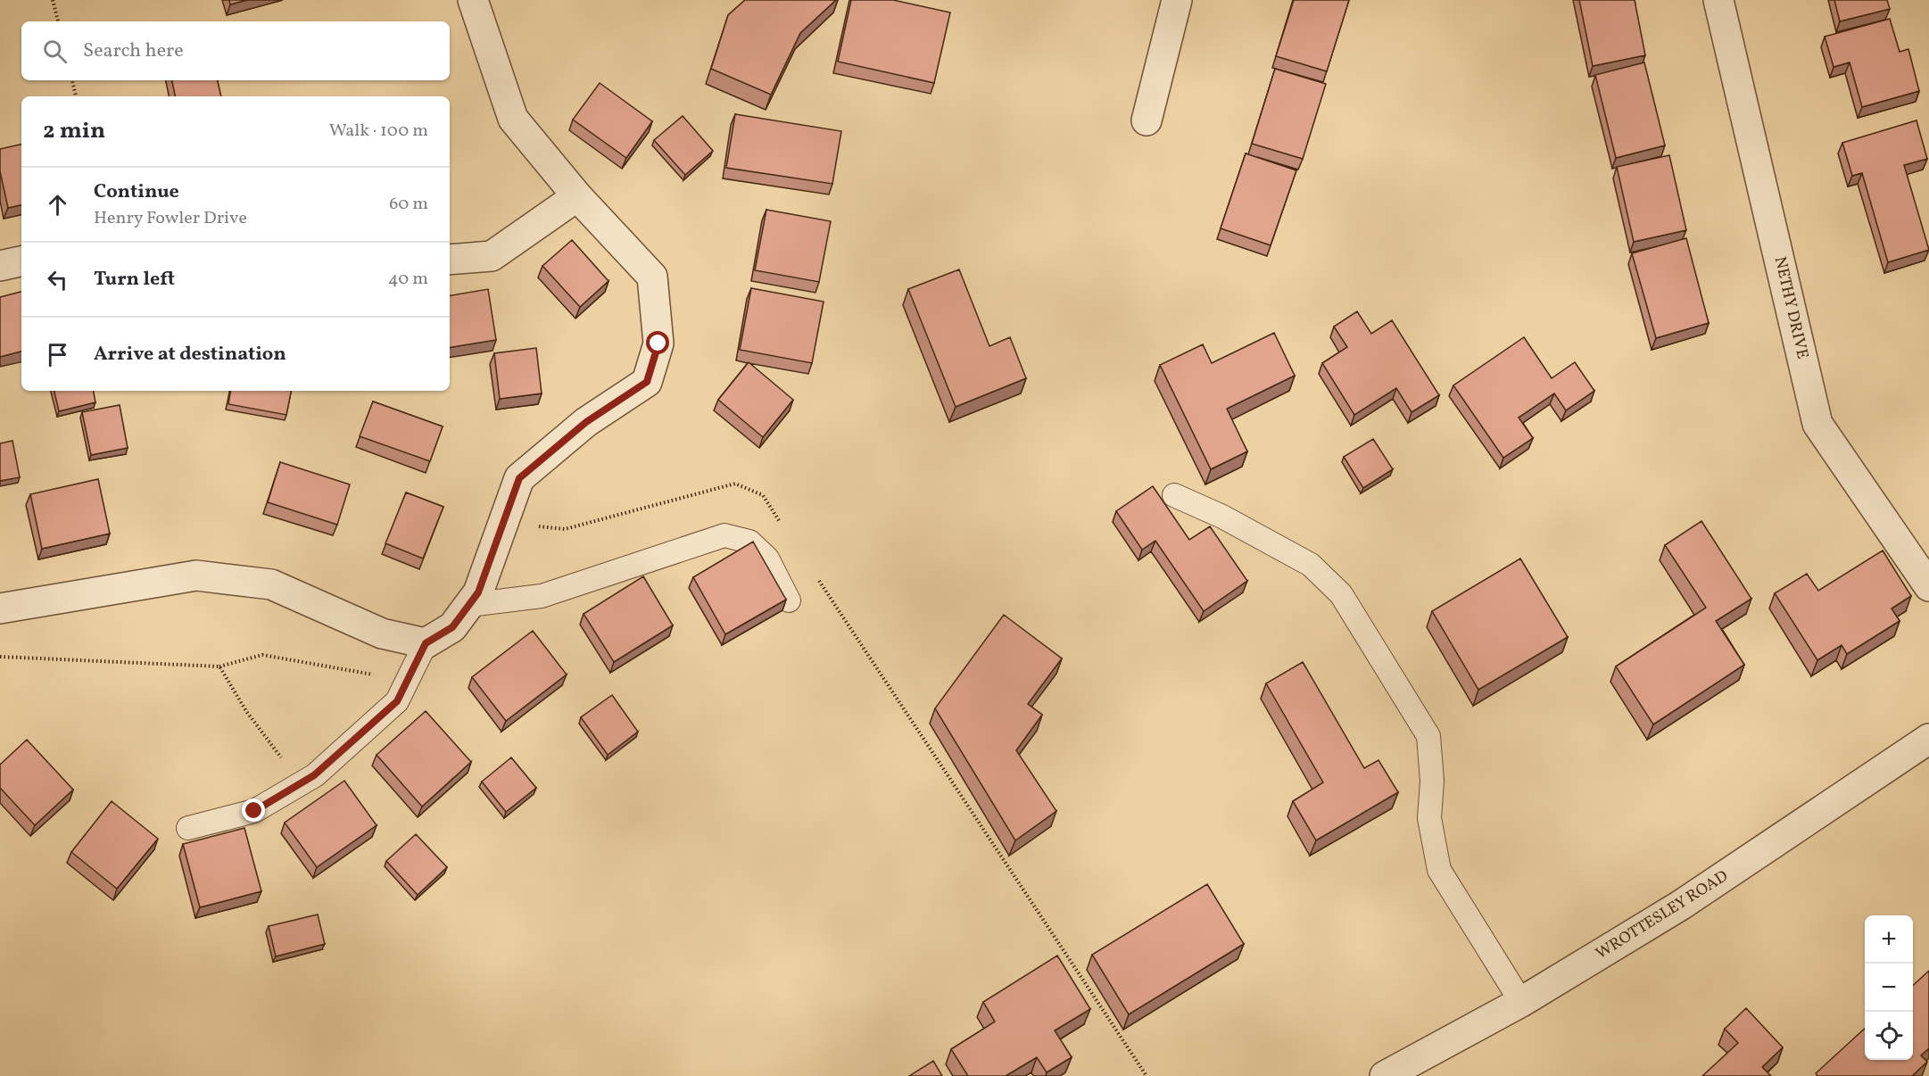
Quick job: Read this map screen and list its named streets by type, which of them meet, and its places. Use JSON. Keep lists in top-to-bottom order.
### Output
{
  "streets": {
    "street": ["NETHY DRIVE", "WROTTESLEY ROAD"]
  },
  "page": {
    "search": "Search here",
    "heading": ["2 min", "Walk · 100 m"],
    "list": [
      ["Continue", "Henry Fowler Drive", "60 m"],
      ["Turn left", "40 m"],
      "Arrive at destination"
    ],
    "map_buttons": ["+", "−"]
  }
}
